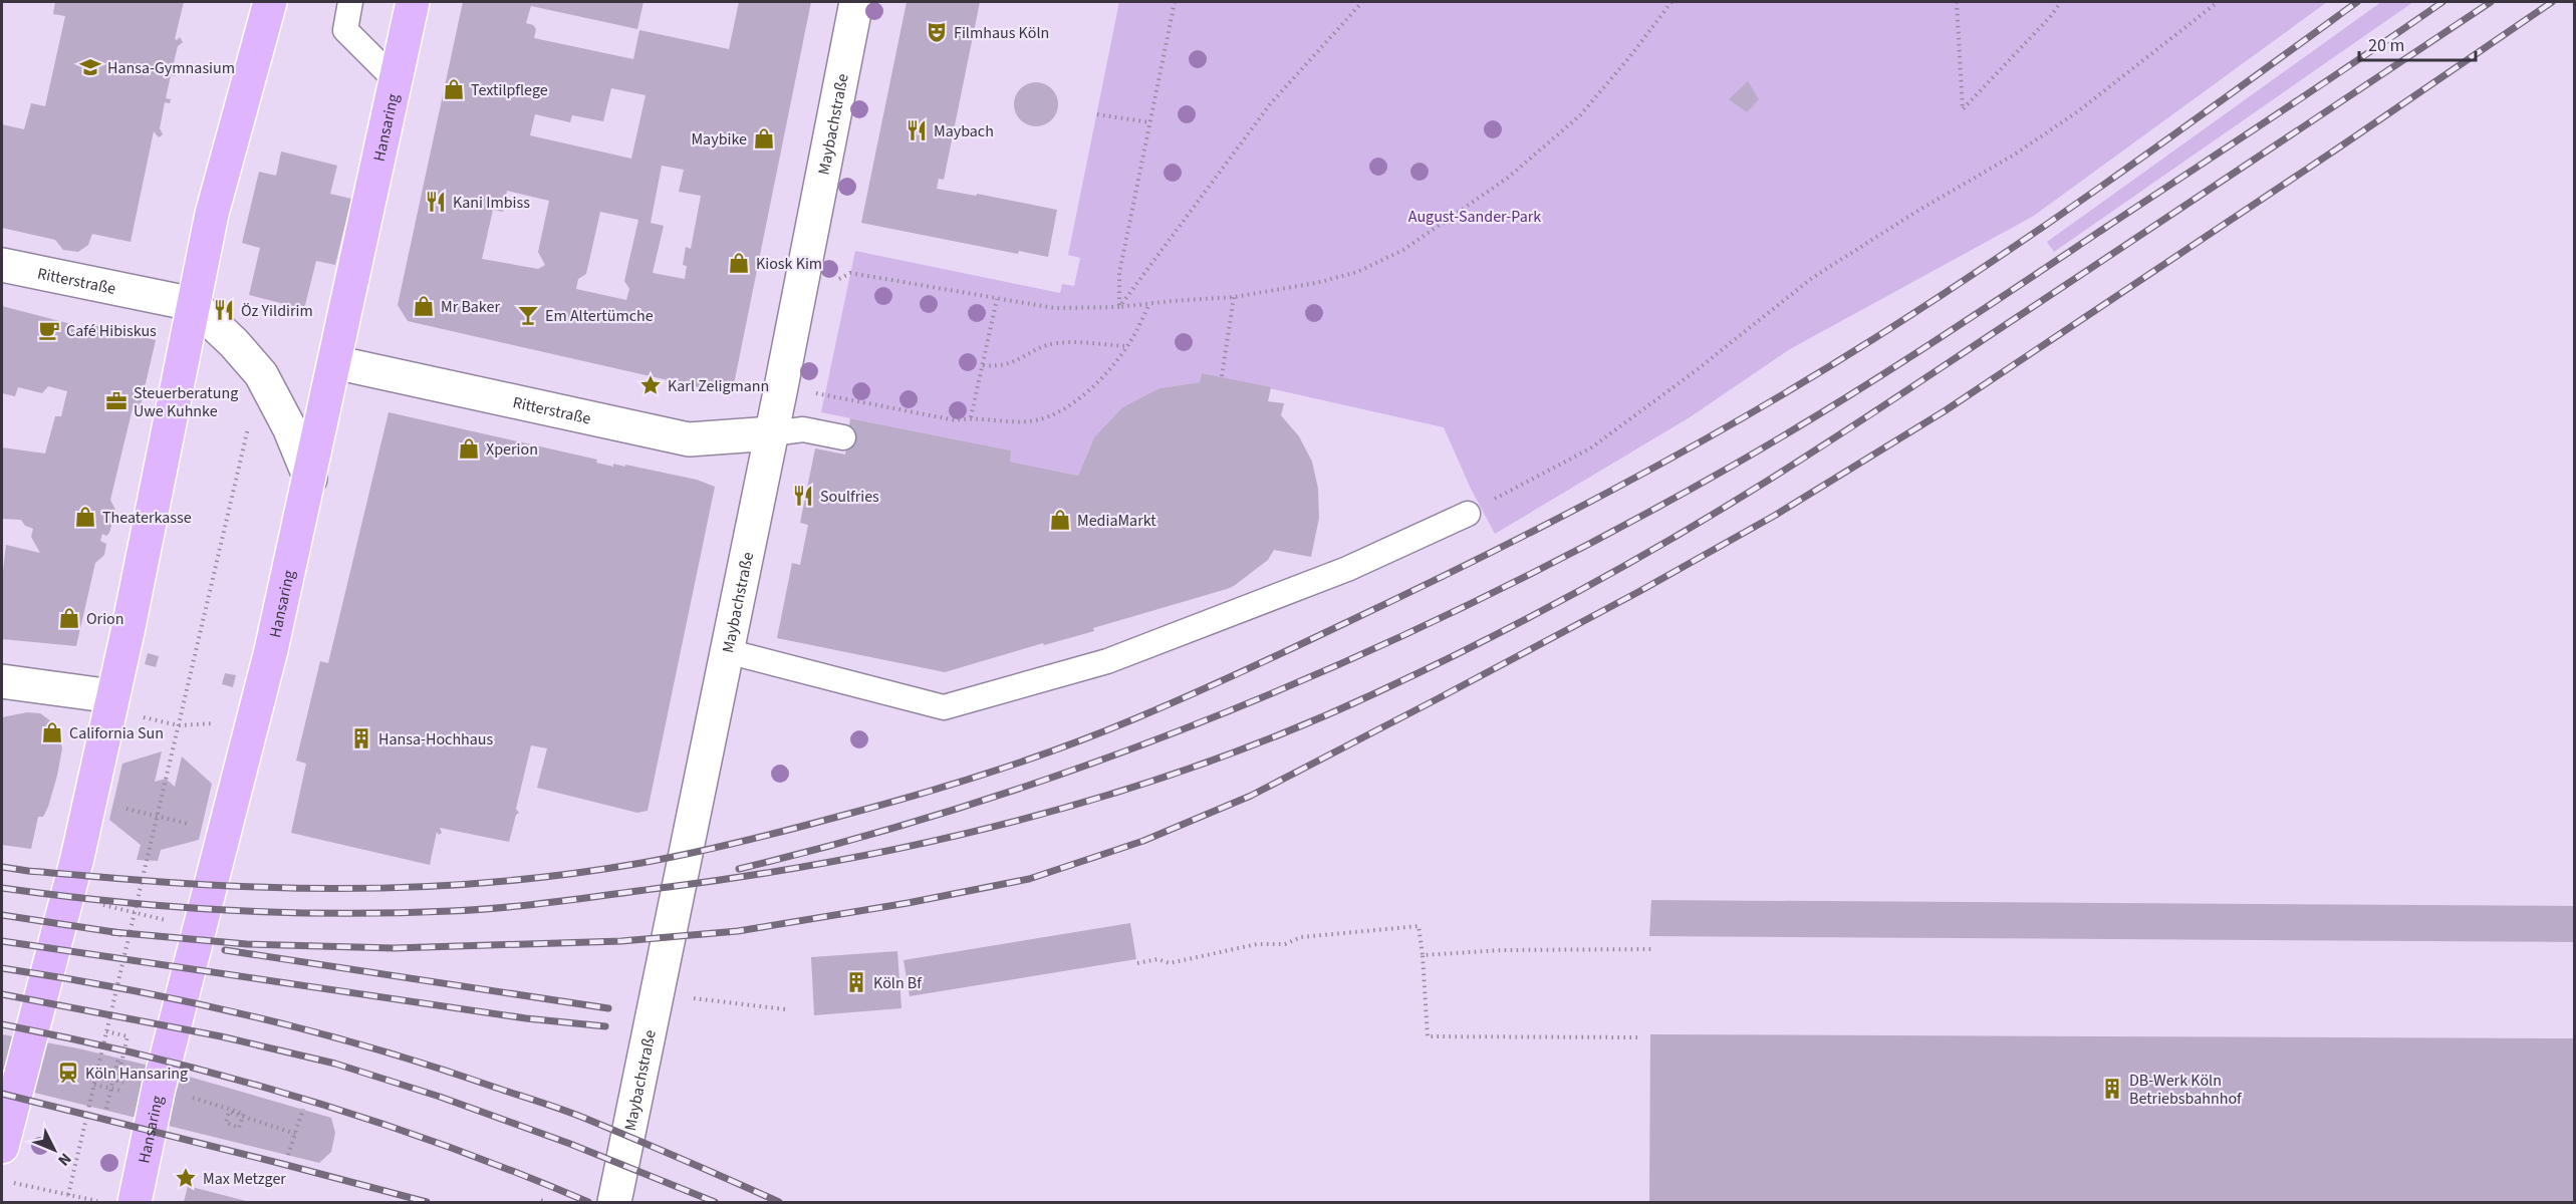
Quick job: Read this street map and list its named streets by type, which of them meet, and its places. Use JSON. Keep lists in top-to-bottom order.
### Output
{
  "streets": {
    "main road": ["Hansaring"],
    "street": ["Maybachstraße", "Ritterstraße"]
  },
  "crossings": [
    ["Maybachstraße", "Ritterstraße"],
    ["Hansaring", "Ritterstraße"]
  ],
  "parks": ["August-Sander-Park"],
  "places": {
    "theatre": ["Filmhaus Köln"],
    "school or university": ["Hansa-Gymnasium"],
    "shop": [
      "Textilpflege",
      "Maybike",
      "Kiosk Kim",
      "Mr Baker",
      "Xperion",
      "Theaterkasse",
      "MediaMarkt",
      "Orion",
      "California Sun"
    ],
    "restaurant": [
      "Maybach",
      "Kani Imbiss",
      "Öz Yildirim",
      "Soulfries"
    ],
    "bar": ["Em Altertümche"],
    "cafe": ["Café Hibiskus"],
    "place": ["Karl Zeligmann", "Max Metzger"],
    "office": ["Steuerberatung Uwe Kuhnke"],
    "building": ["Hansa-Hochhaus", "Köln Bf", "DB-Werk Köln Betriebsbahnhof"],
    "station": ["Köln Hansaring"]
  },
  "scale_bar": "20 m",
  "north": "bottom right"
}
